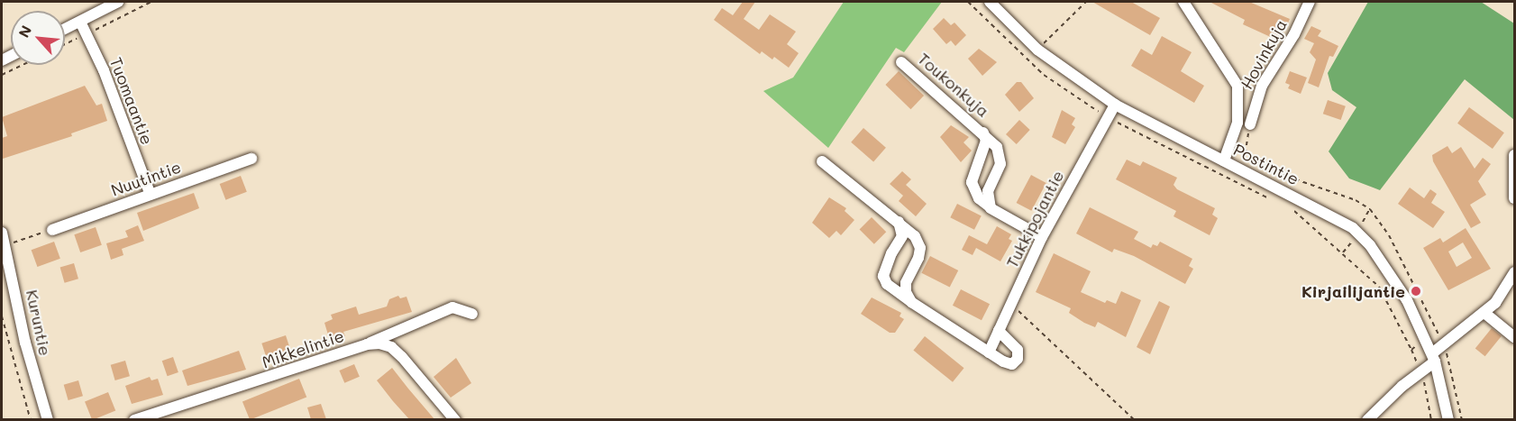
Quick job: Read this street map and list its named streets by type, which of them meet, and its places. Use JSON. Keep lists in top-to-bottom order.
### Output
{
  "streets": {
    "street": [
      "Hovinkuja",
      "Toukonkuja",
      "Tuomaantie",
      "Postintie",
      "Nuutintie",
      "Tukkipojantie",
      "Kuruntie",
      "Mikkelintie"
    ]
  },
  "crossings": [
    ["Toukonkuja", "Tukkipojantie"],
    ["Tuomaantie", "Nuutintie"],
    ["Postintie", "Tukkipojantie"]
  ],
  "places": ["Kirjailijantie"],
  "north": "top left"
}
